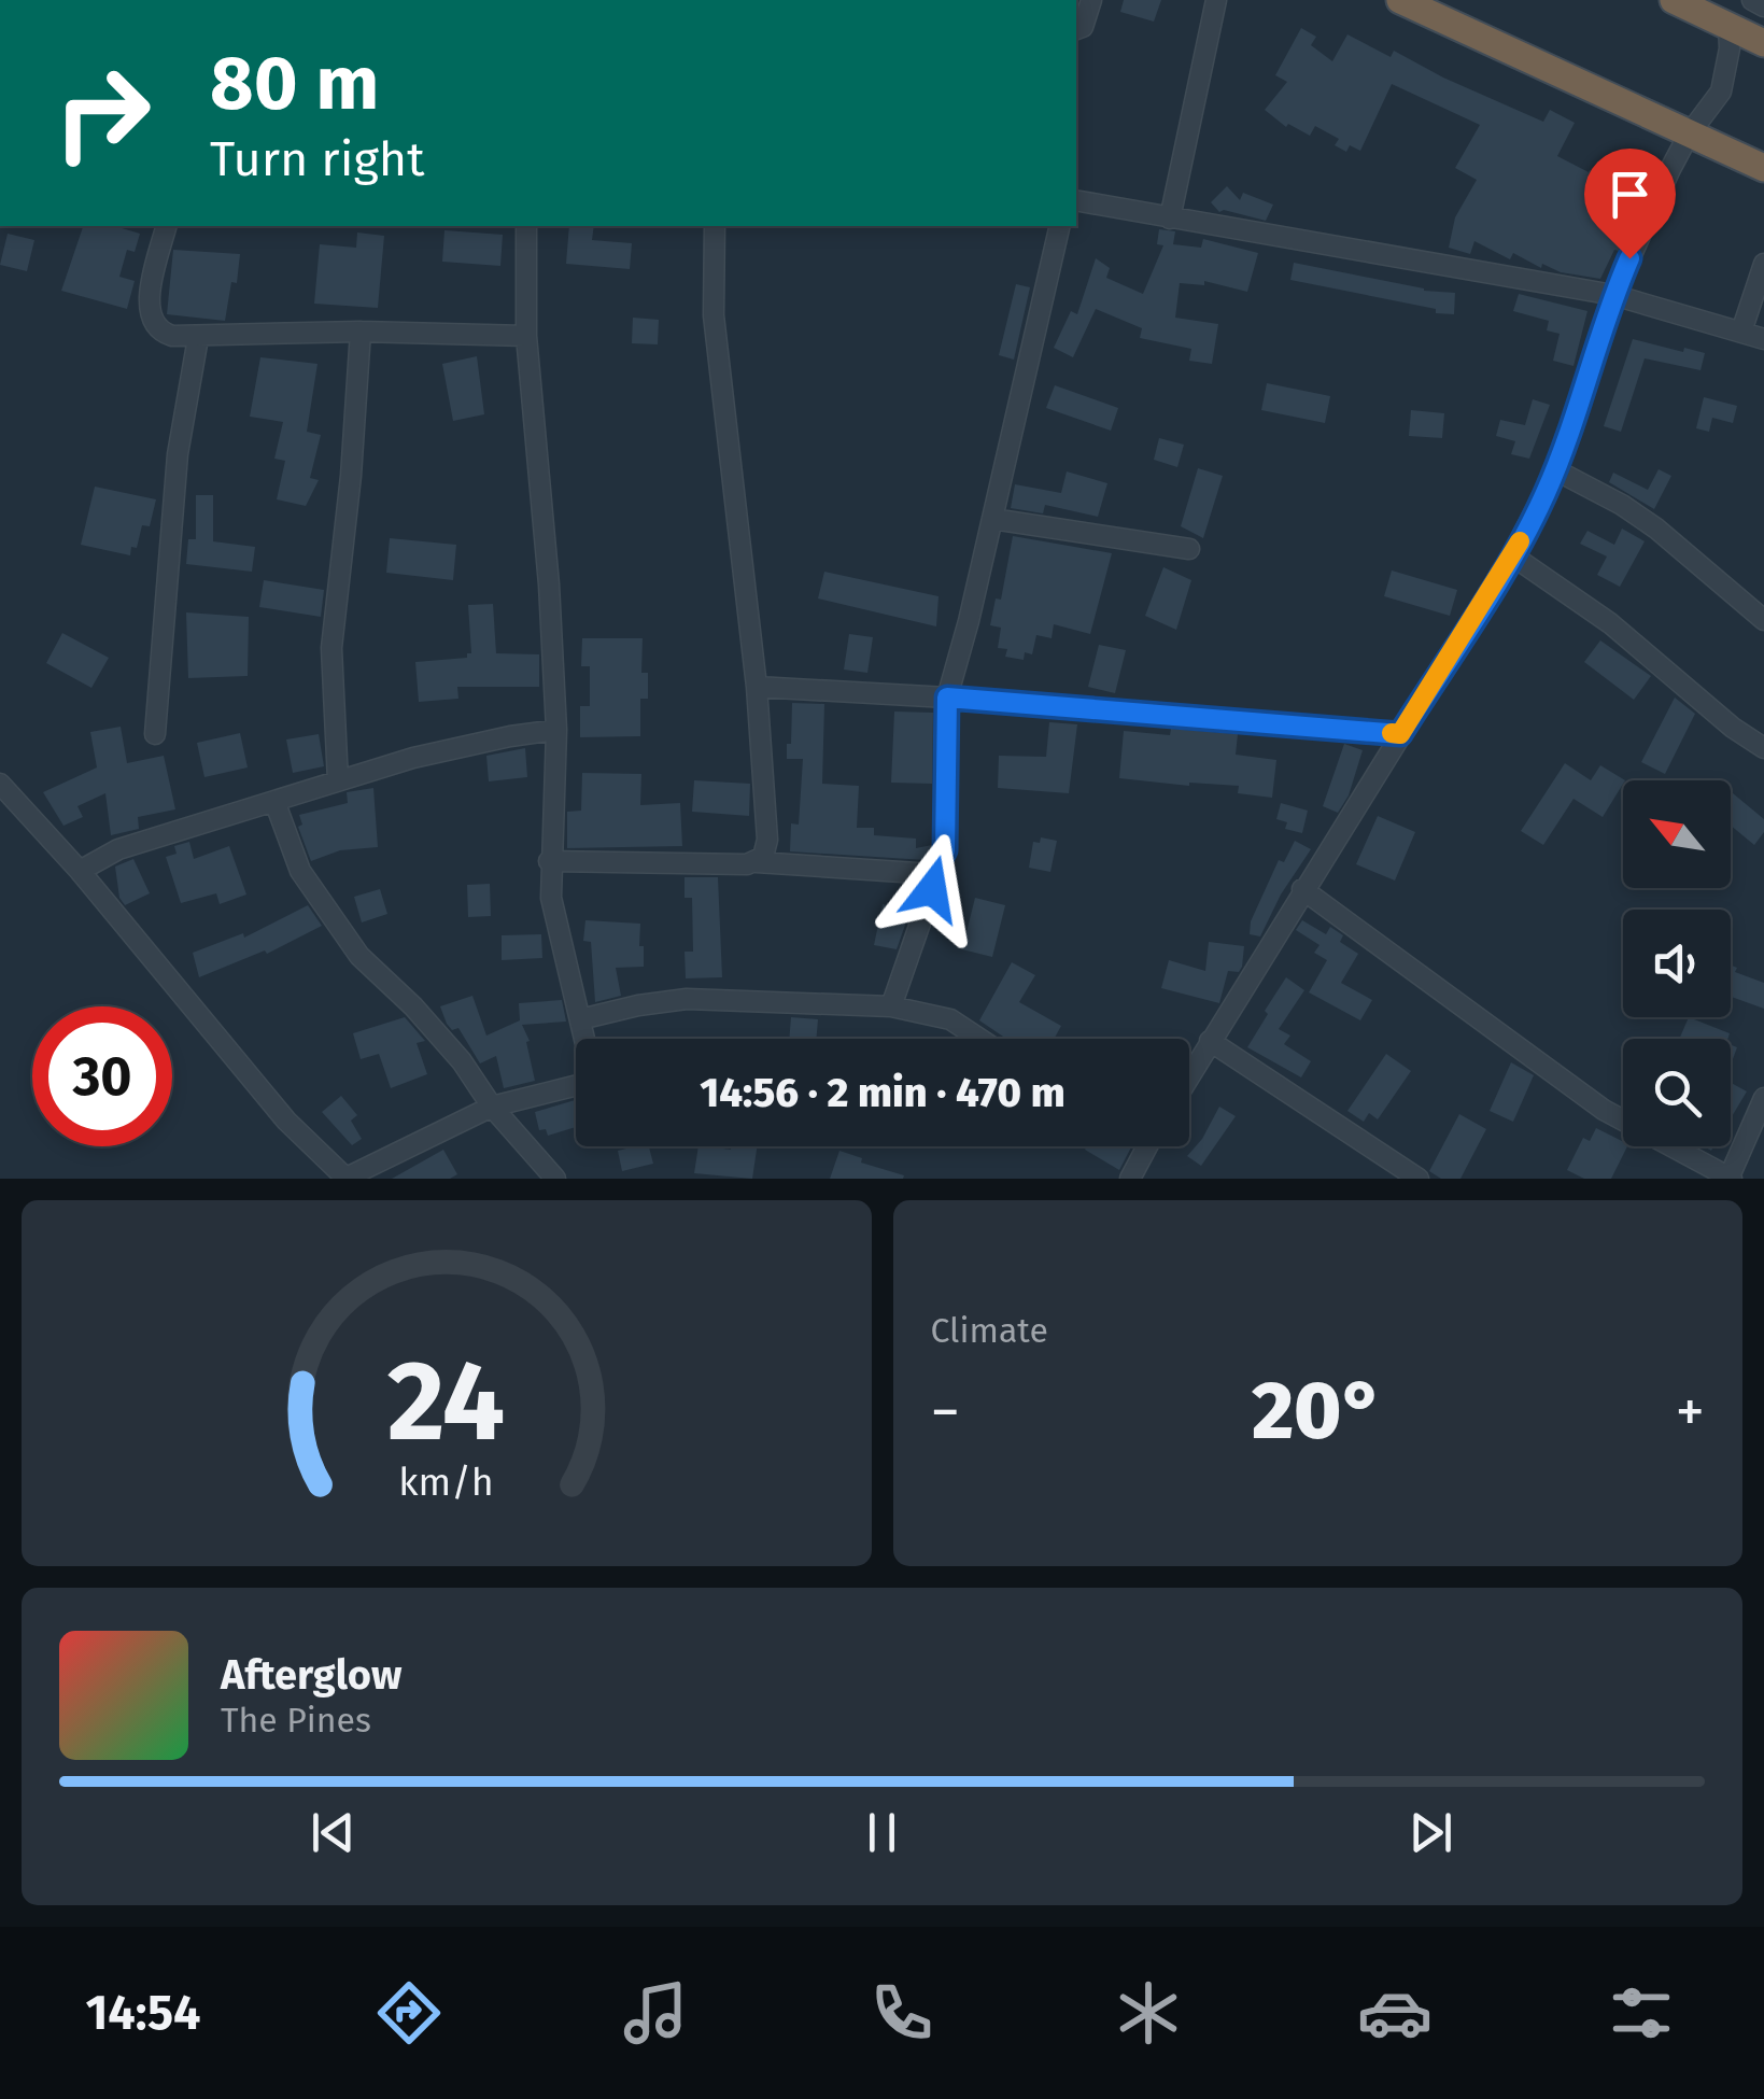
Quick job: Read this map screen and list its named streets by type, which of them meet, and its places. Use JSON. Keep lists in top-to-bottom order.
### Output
{
  "north": "top left",
  "page": {
    "turn": ["80 m", "Turn right"],
    "limit": "30",
    "trip": "14:56 · 2 min · 470 m",
    "tile": "Climate",
    "heat": ["−", "20°", "+"],
    "song": ["Afterglow", "The Pines"],
    "tabs": "14:54",
    "gauge": ["24", "km/h"]
  }
}
